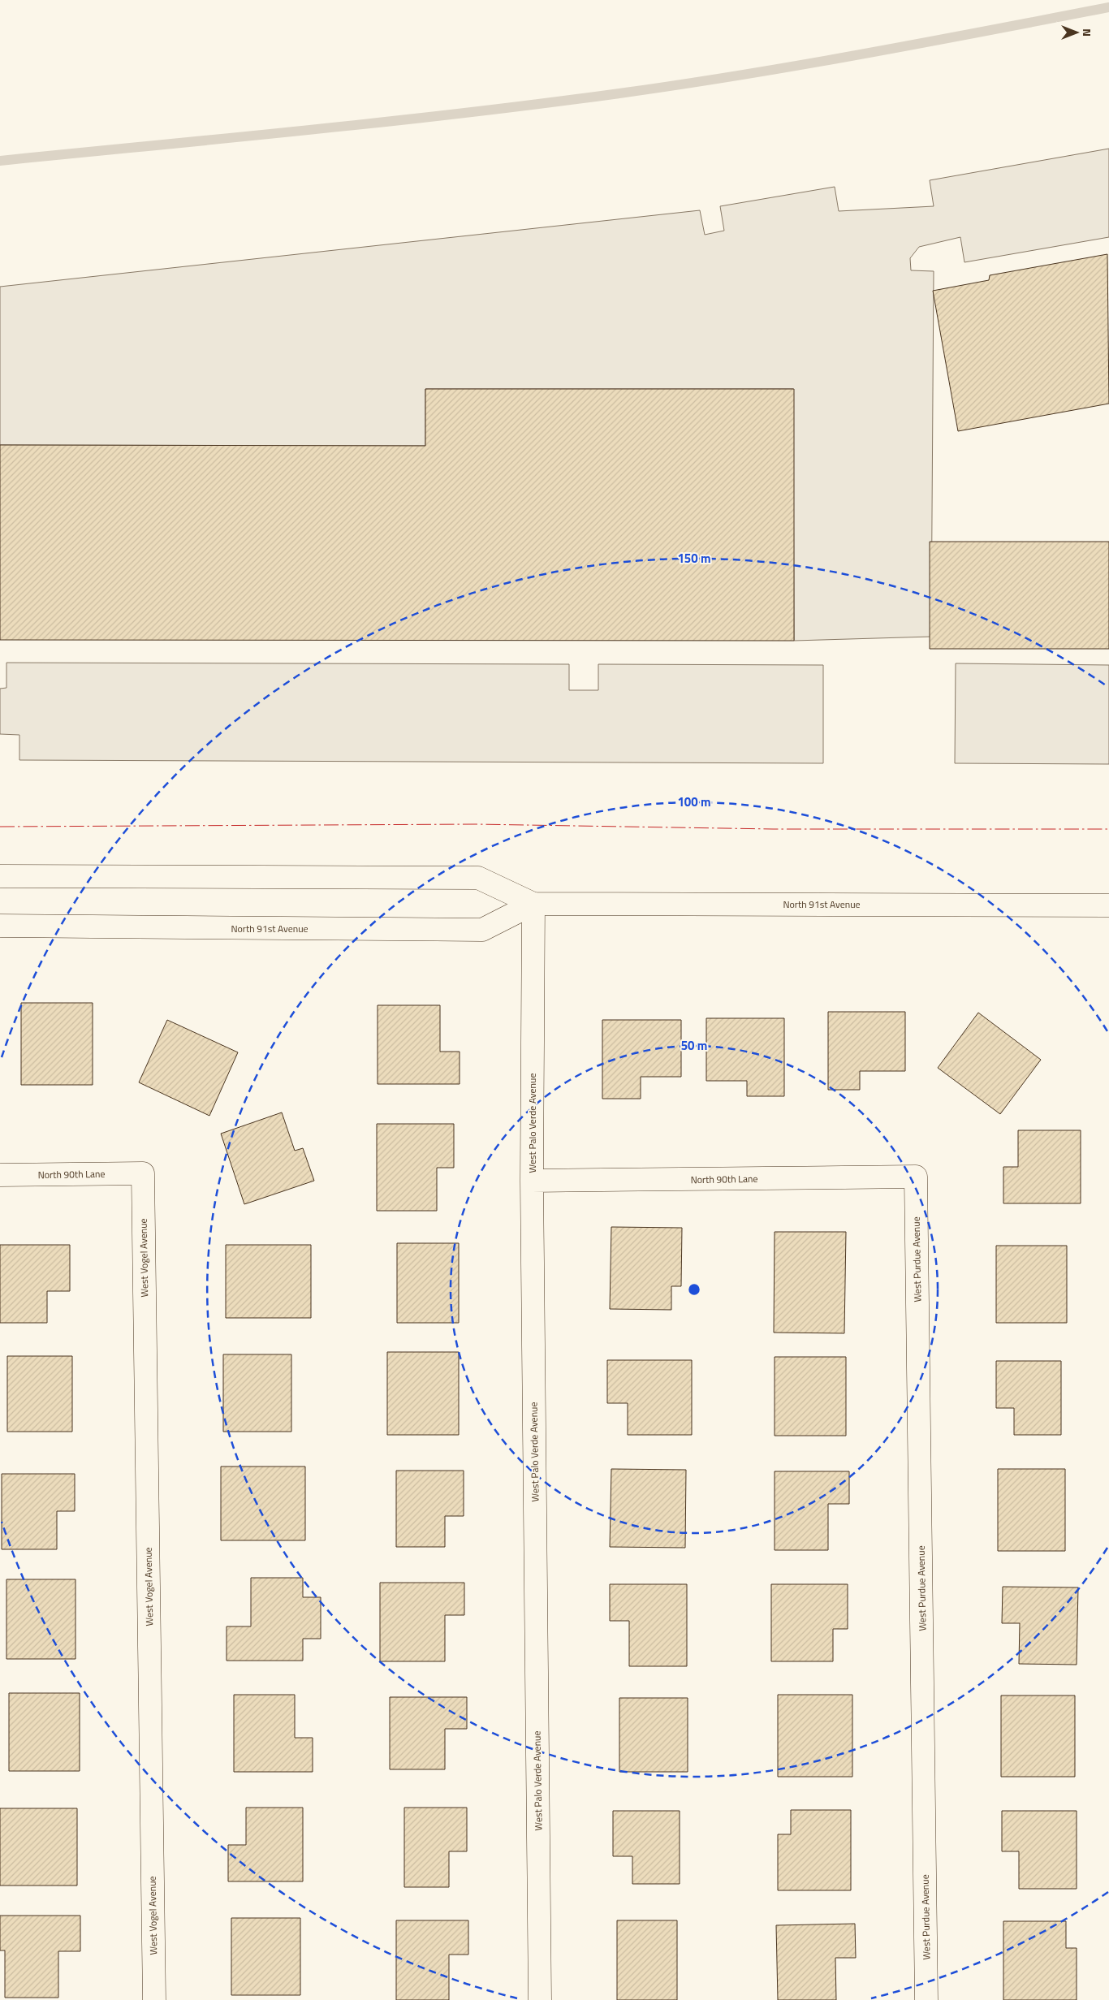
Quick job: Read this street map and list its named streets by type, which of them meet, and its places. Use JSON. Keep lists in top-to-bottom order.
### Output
{
  "streets": {
    "street": [
      "North 91st Avenue",
      "West Palo Verde Avenue",
      "North 90th Lane",
      "West Vogel Avenue",
      "West Purdue Avenue"
    ]
  },
  "crossings": [
    ["North 91st Avenue", "West Palo Verde Avenue"],
    ["West Palo Verde Avenue", "North 90th Lane"],
    ["North 90th Lane", "West Vogel Avenue"],
    ["North 90th Lane", "West Purdue Avenue"]
  ],
  "north": "right",
  "rings": ["150 m", "100 m", "50 m"]
}
